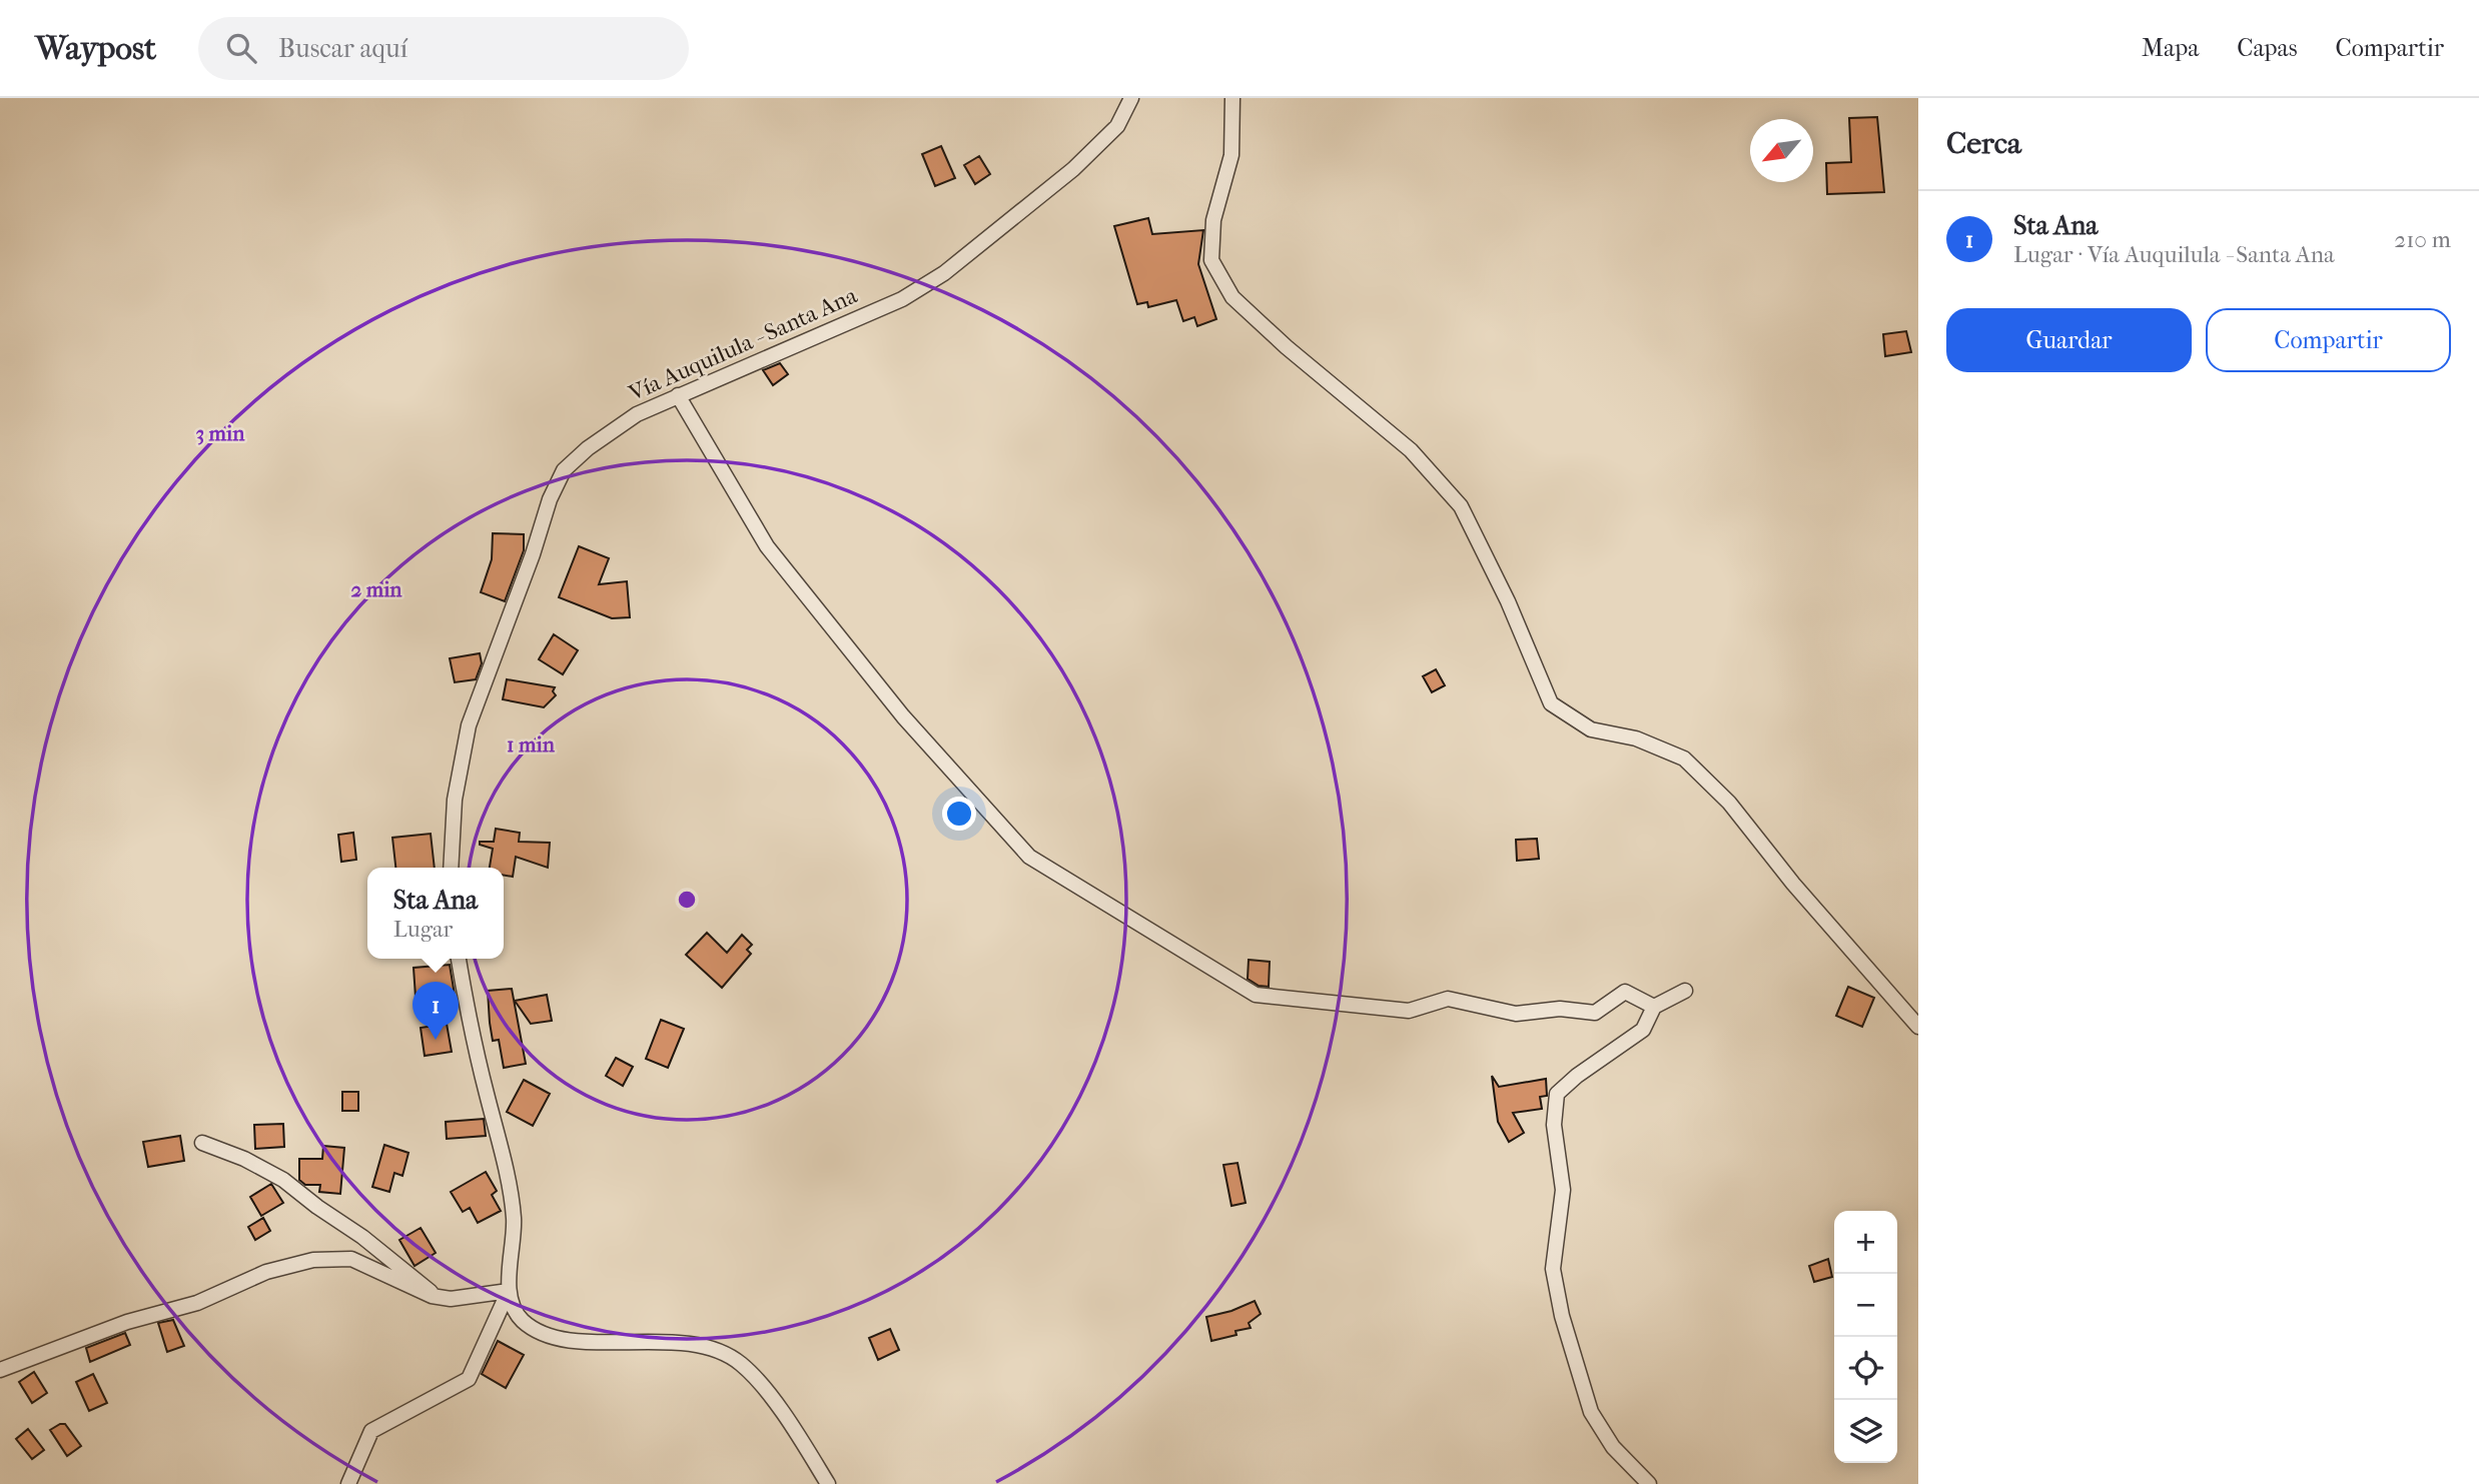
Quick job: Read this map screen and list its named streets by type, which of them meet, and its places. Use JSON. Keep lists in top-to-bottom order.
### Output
{
  "streets": {
    "street": ["Vía Auquilula - Santa Ana"]
  },
  "north": "bottom left",
  "page": {
    "header": "Waypost",
    "search": "Buscar aquí",
    "nav": ["Mapa", "Capas", "Compartir"],
    "heading": "Cerca",
    "list": [
      {
        "mark": "1",
        "name": "Sta Ana",
        "note": "Lugar · Vía Auquilula - Santa Ana",
        "value": "210 m"
      }
    ],
    "buttons": ["Guardar", "Compartir"],
    "popup": ["Sta Ana", "Lugar"],
    "pins": "1",
    "map_buttons": ["+", "−"]
  },
  "rings": ["3 min", "2 min", "1 min"]
}
